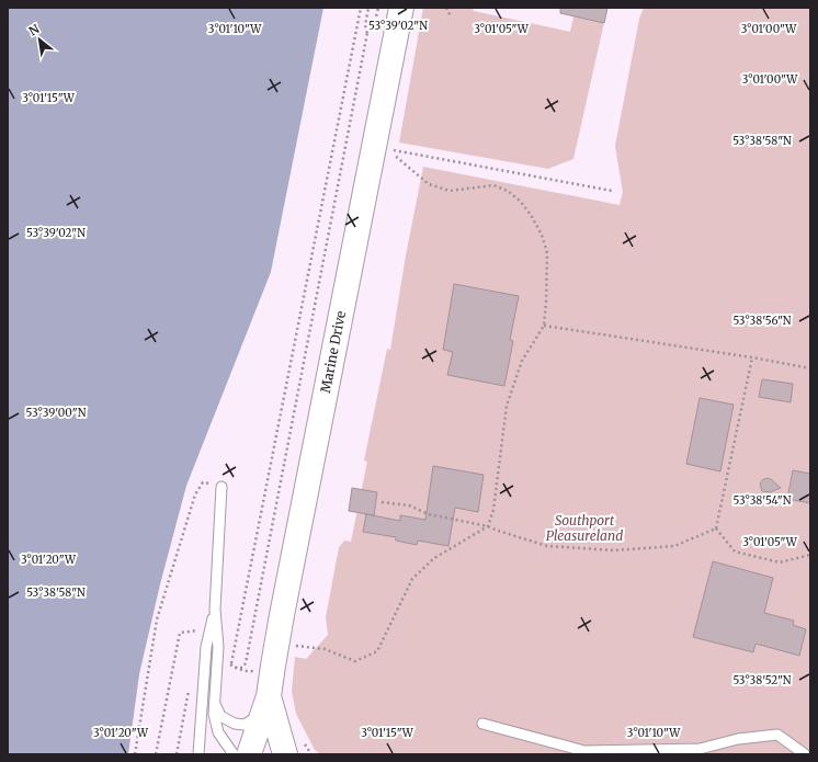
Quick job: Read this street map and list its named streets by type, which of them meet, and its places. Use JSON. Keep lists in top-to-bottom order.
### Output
{
  "streets": {
    "street": ["Marine Drive"]
  },
  "parks": ["Southport Pleasureland"],
  "north": "top left",
  "coordinates": [
    "53°39'02\"N",
    "3°01'10\"W",
    "3°01'05\"W",
    "3°01'00\"W",
    "3°01'15\"W",
    "53°38'58\"N",
    "53°38'56\"N",
    "53°39'00\"N",
    "53°38'54\"N",
    "3°01'20\"W",
    "53°38'52\"N"
  ]
}
